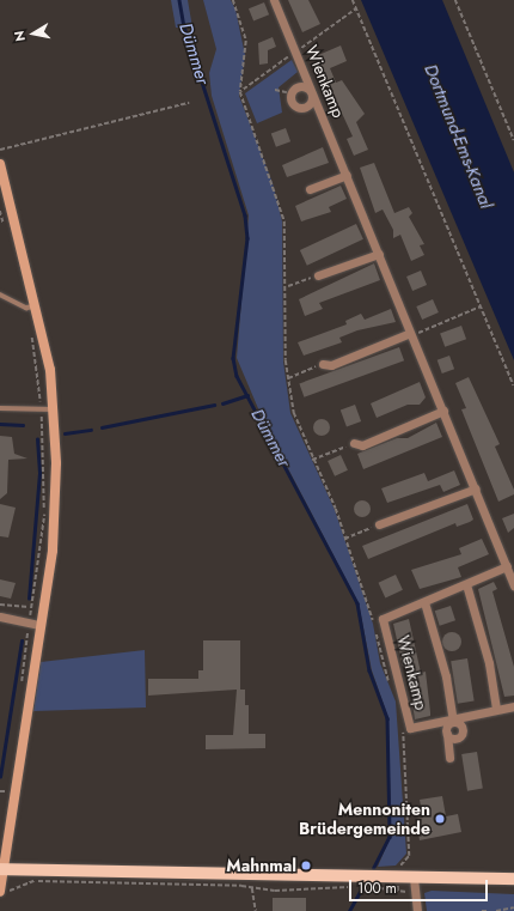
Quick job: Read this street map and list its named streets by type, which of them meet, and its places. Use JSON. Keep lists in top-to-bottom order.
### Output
{
  "streets": {
    "street": ["Wienkamp"]
  },
  "water": ["Dümmer", "Dortmund-Ems-Kanal"],
  "places": ["Mennoniten Brüdergemeinde", "Mahnmal"],
  "scale_bar": "100 m",
  "north": "left"
}
